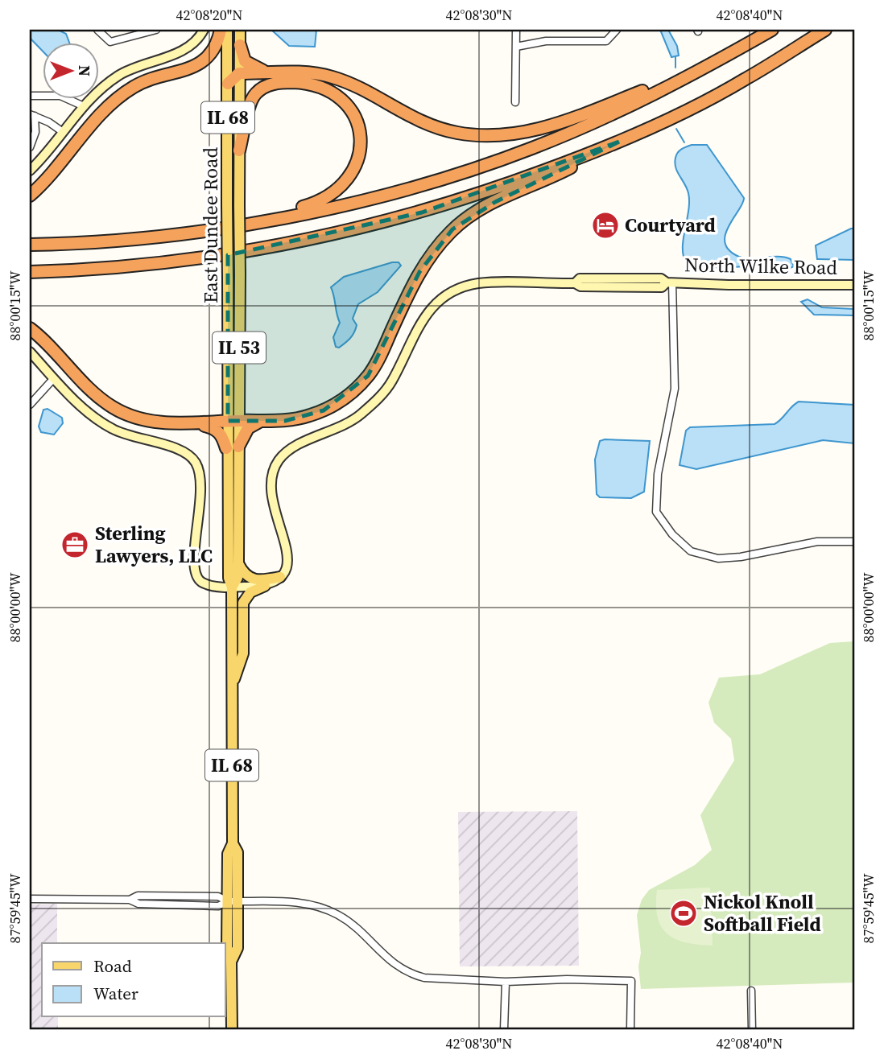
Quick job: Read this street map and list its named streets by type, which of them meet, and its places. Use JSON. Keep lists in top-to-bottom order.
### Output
{
  "streets": {
    "main road": ["IL 68", "East Dundee Road", "IL 53"],
    "street": ["North Wilke Road"]
  },
  "crossings": [
    ["IL 68", "East Dundee Road"]
  ],
  "places": {
    "hotel": ["Courtyard"],
    "office": ["Sterling Lawyers, LLC"],
    "sports": ["Nickol Knoll Softball Field"]
  },
  "legend": ["Road", "Water"],
  "north": "right",
  "coordinates": [
    "42°08'20\"N",
    "42°08'30\"N",
    "42°08'40\"N",
    "88°00'15\"W",
    "88°00'00\"W",
    "87°59'45\"W"
  ]
}
